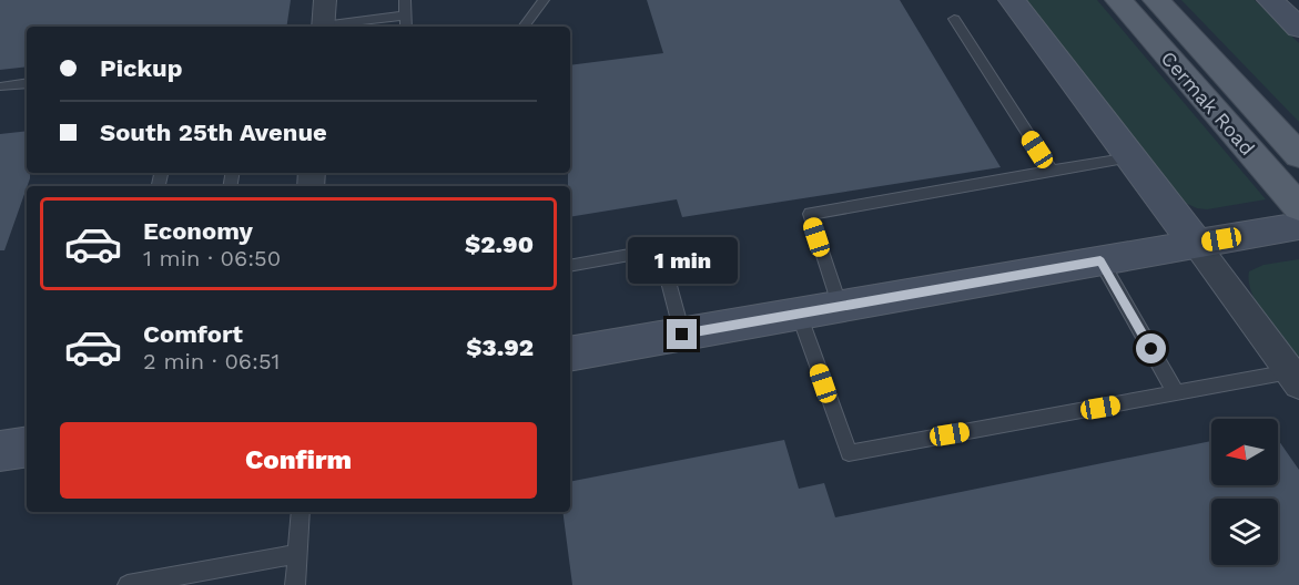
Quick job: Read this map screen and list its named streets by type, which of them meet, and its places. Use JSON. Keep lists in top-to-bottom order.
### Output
{
  "streets": {
    "main road": ["Cermak Road"]
  },
  "north": "left",
  "page": {
    "banner": ["Pickup", "South 25th Avenue"],
    "list": [
      {
        "name": "Economy",
        "note": "1 min · 06:50",
        "value": "$2.90"
      },
      {
        "name": "Comfort",
        "note": "2 min · 06:51",
        "value": "$3.92"
      }
    ],
    "bubble": "1 min",
    "buttons": "Confirm"
  }
}
